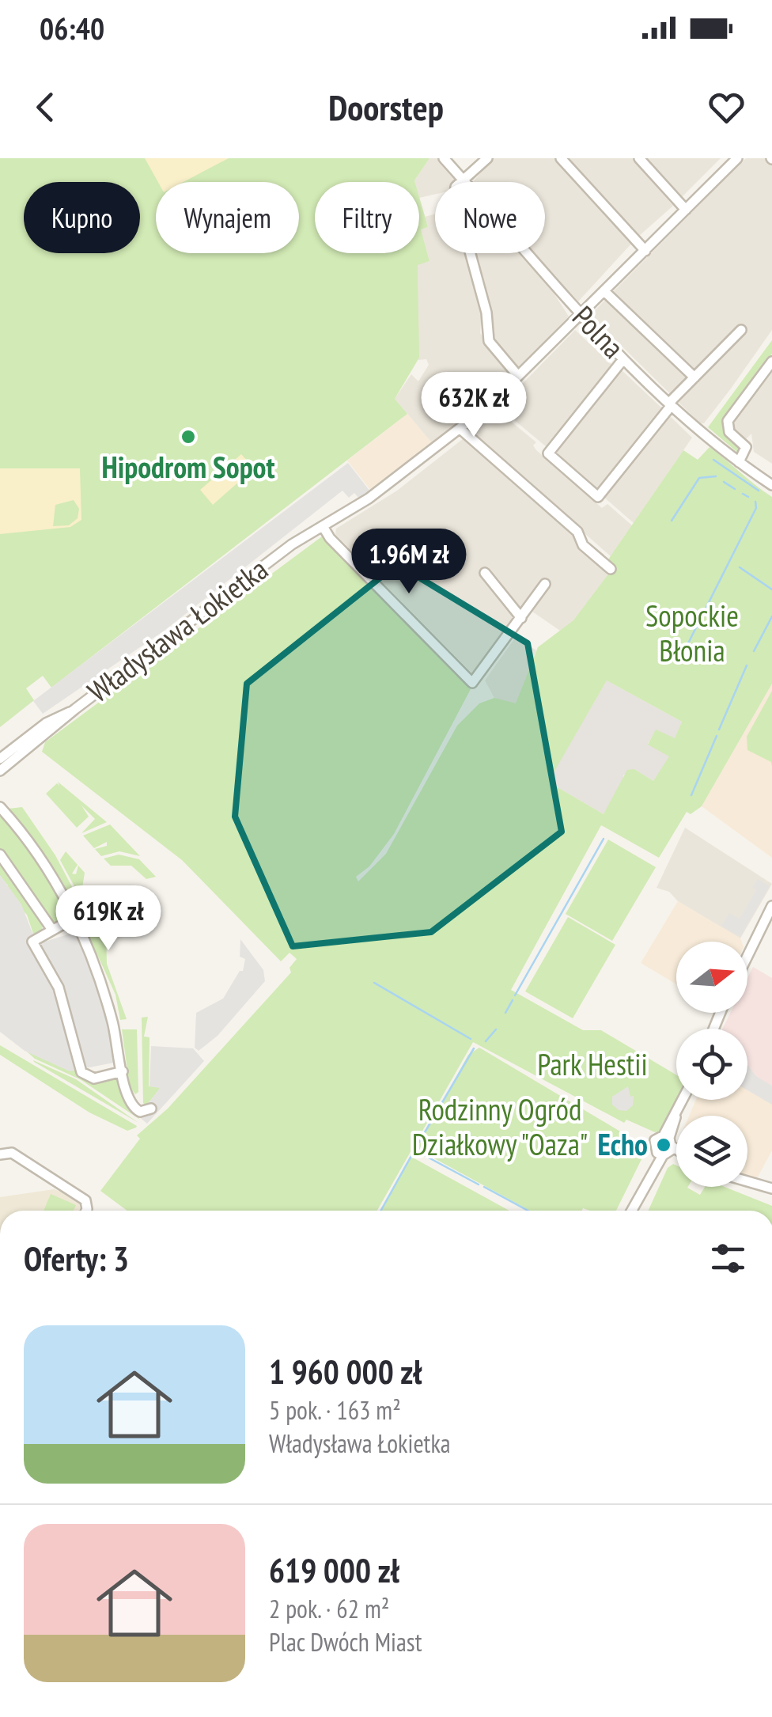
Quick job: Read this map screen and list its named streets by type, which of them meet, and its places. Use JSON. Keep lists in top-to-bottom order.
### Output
{
  "streets": {
    "street": ["Polna", "Władysława Łokietka"]
  },
  "crossings": [
    ["Polna", "Władysława Łokietka"]
  ],
  "parks": ["Sopockie Błonia", "Park Hestii", "Rodzinny Ogród Działkowy \"Oaza\""],
  "places": ["Hipodrom Sopot", "Echo"],
  "north": "right",
  "page": {
    "status": "06:40",
    "header": "Doorstep",
    "chip": [
      "Kupno",
      "Wynajem",
      "Filtry",
      "Nowe"
    ],
    "price": ["632K zł", "1.96M zł", "619K zł"],
    "heading": "Oferty: 3",
    "list": [
      {
        "name": "1 960 000 zł",
        "note": "5 pok. · 163 m² · Władysława Łokietka"
      },
      {
        "name": "619 000 zł",
        "note": "2 pok. · 62 m² · Plac Dwóch Miast"
      }
    ]
  }
}
